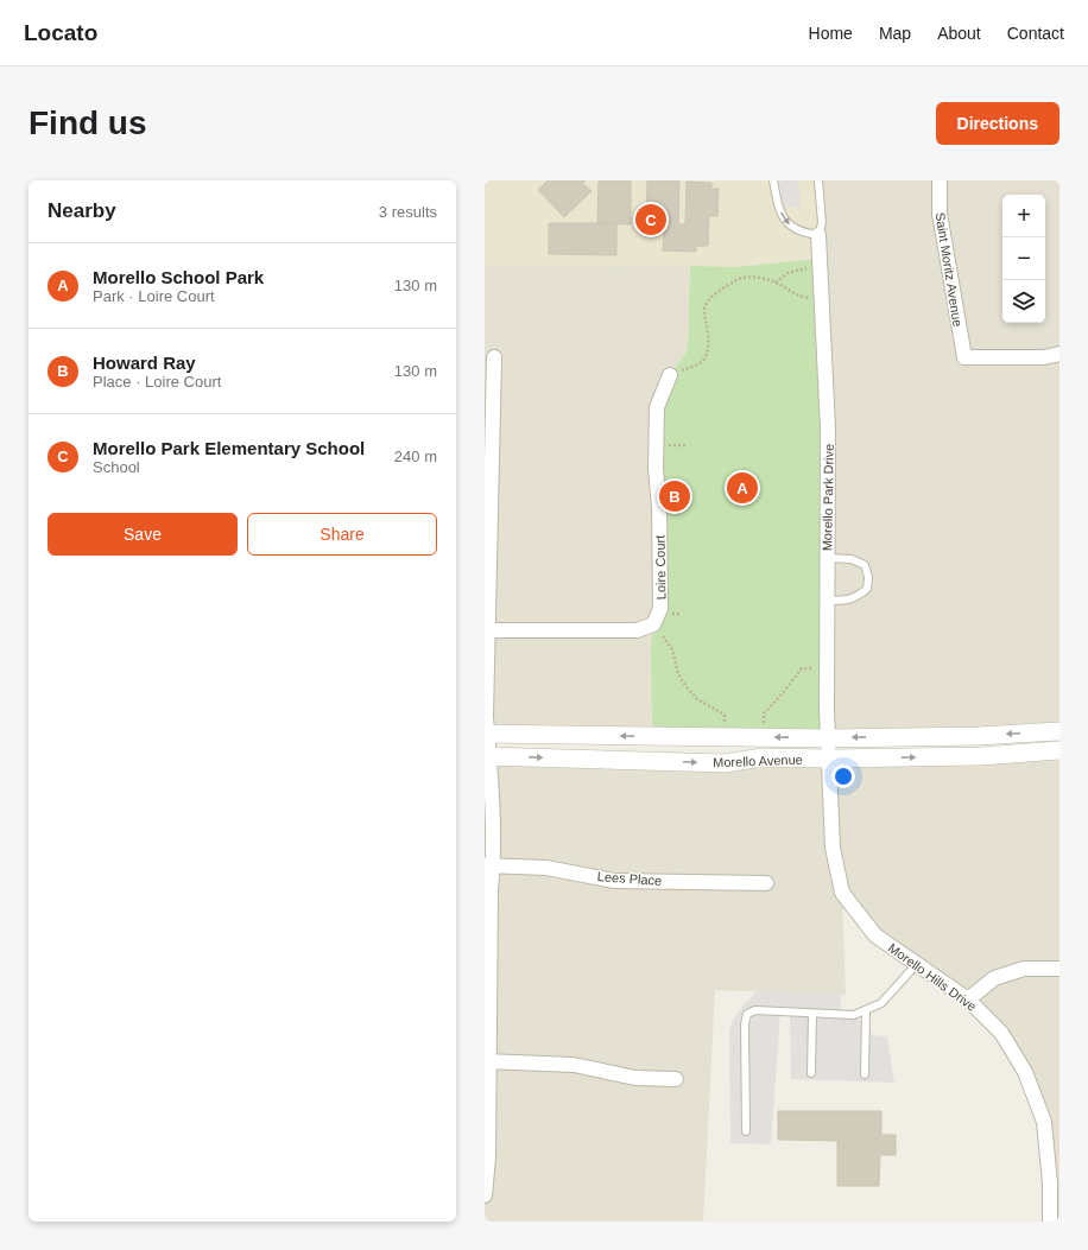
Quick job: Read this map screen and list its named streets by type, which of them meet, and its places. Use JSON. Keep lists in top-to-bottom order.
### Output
{
  "streets": {
    "street": [
      "Saint Moritz Avenue",
      "Morello Park Drive",
      "Loire Court",
      "Morello Avenue",
      "Lees Place",
      "Morello Hills Drive"
    ]
  },
  "crossings": [
    ["Morello Park Drive", "Morello Avenue"],
    ["Morello Park Drive", "Morello Hills Drive"],
    ["Morello Avenue", "Morello Hills Drive"]
  ],
  "page": {
    "header": "Locato",
    "nav": [
      "Home",
      "Map",
      "About",
      "Contact"
    ],
    "buttons": [
      "Directions",
      ["Save", "Share"]
    ],
    "title": "Find us",
    "heading": ["Nearby", "3 results"],
    "map_buttons": ["+", "−"],
    "pins": ["C", "A", "B"],
    "list": [
      {
        "mark": "A",
        "name": "Morello School Park",
        "note": "Park · Loire Court",
        "value": "130 m"
      },
      {
        "mark": "B",
        "name": "Howard Ray",
        "note": "Place · Loire Court",
        "value": "130 m"
      },
      {
        "mark": "C",
        "name": "Morello Park Elementary School",
        "note": "School",
        "value": "240 m"
      }
    ]
  }
}
